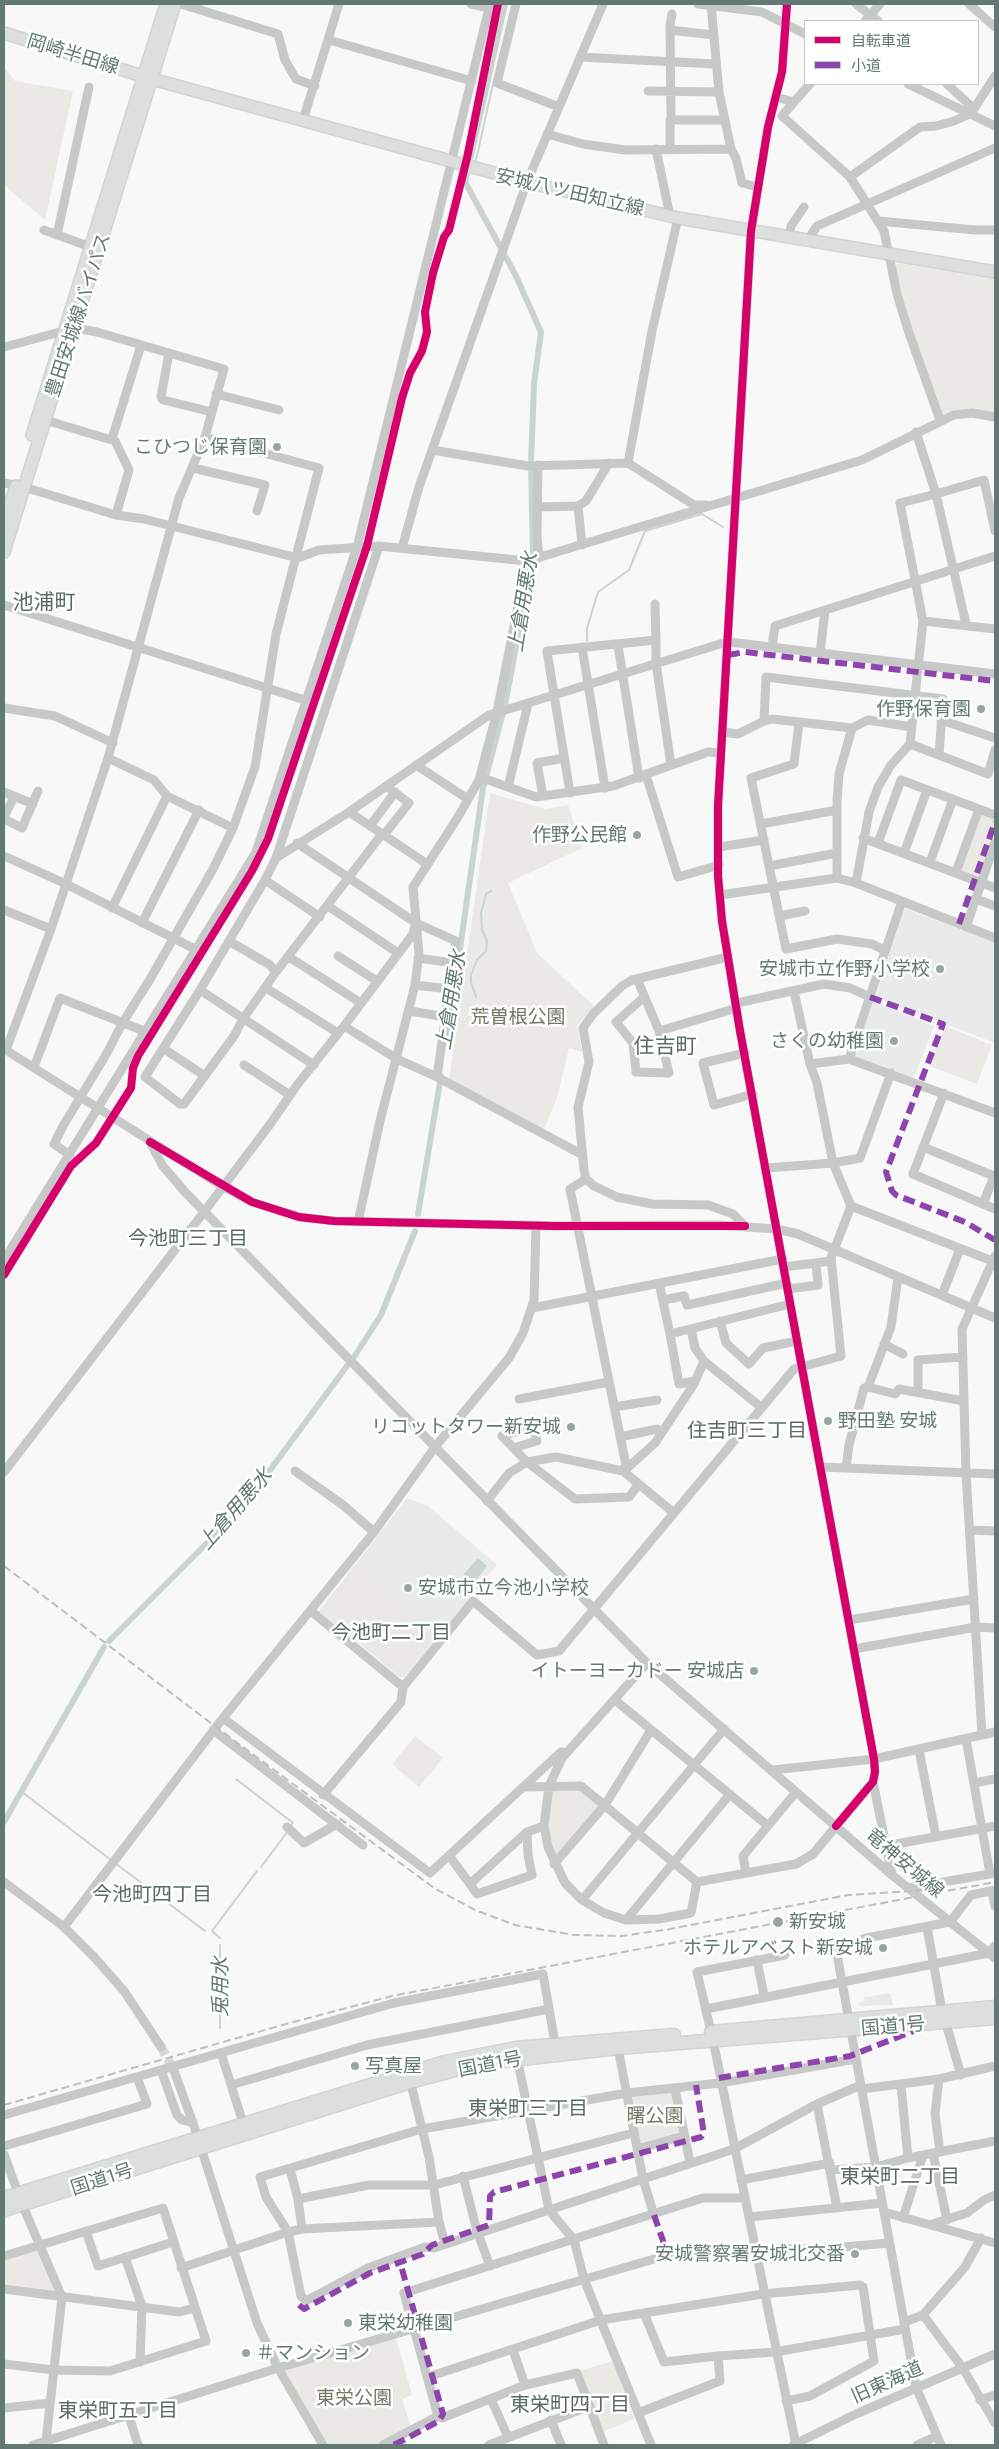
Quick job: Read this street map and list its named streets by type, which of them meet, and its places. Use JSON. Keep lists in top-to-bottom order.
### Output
{
  "streets": {
    "highway": ["国道1号"],
    "main road": ["岡崎半田線", "安城八ツ田知立線", "豊田安城線バイパス"],
    "street": ["竜神安城線", "旧東海道"]
  },
  "crossings": [
    ["岡崎半田線", "安城八ツ田知立線"],
    ["岡崎半田線", "豊田安城線バイパス"],
    ["安城八ツ田知立線", "豊田安城線バイパス"]
  ],
  "districts": [
    "池浦町",
    "住吉町",
    "今池町三丁目",
    "住吉町三丁目",
    "今池町二丁目",
    "今池町四丁目",
    "東栄町三丁目",
    "東栄町二丁目",
    "東栄町四丁目",
    "東栄町五丁目"
  ],
  "water": ["上倉用悪水", "兎用水"],
  "parks": ["荒曽根公園", "曙公園", "東栄公園"],
  "places": [
    "こひつじ保育園",
    "作野保育園",
    "作野公民館",
    "安城市立作野小学校",
    "さくの幼稚園",
    "野田塾 安城",
    "リコットタワー新安城",
    "安城市立今池小学校",
    "イトーヨーカドー 安城店",
    "新安城",
    "ホテルアベスト新安城",
    "写真屋",
    "安城警察署安城北交番",
    "東栄幼稚園",
    "＃マンション"
  ],
  "legend": ["自転車道", "小道"]
}
